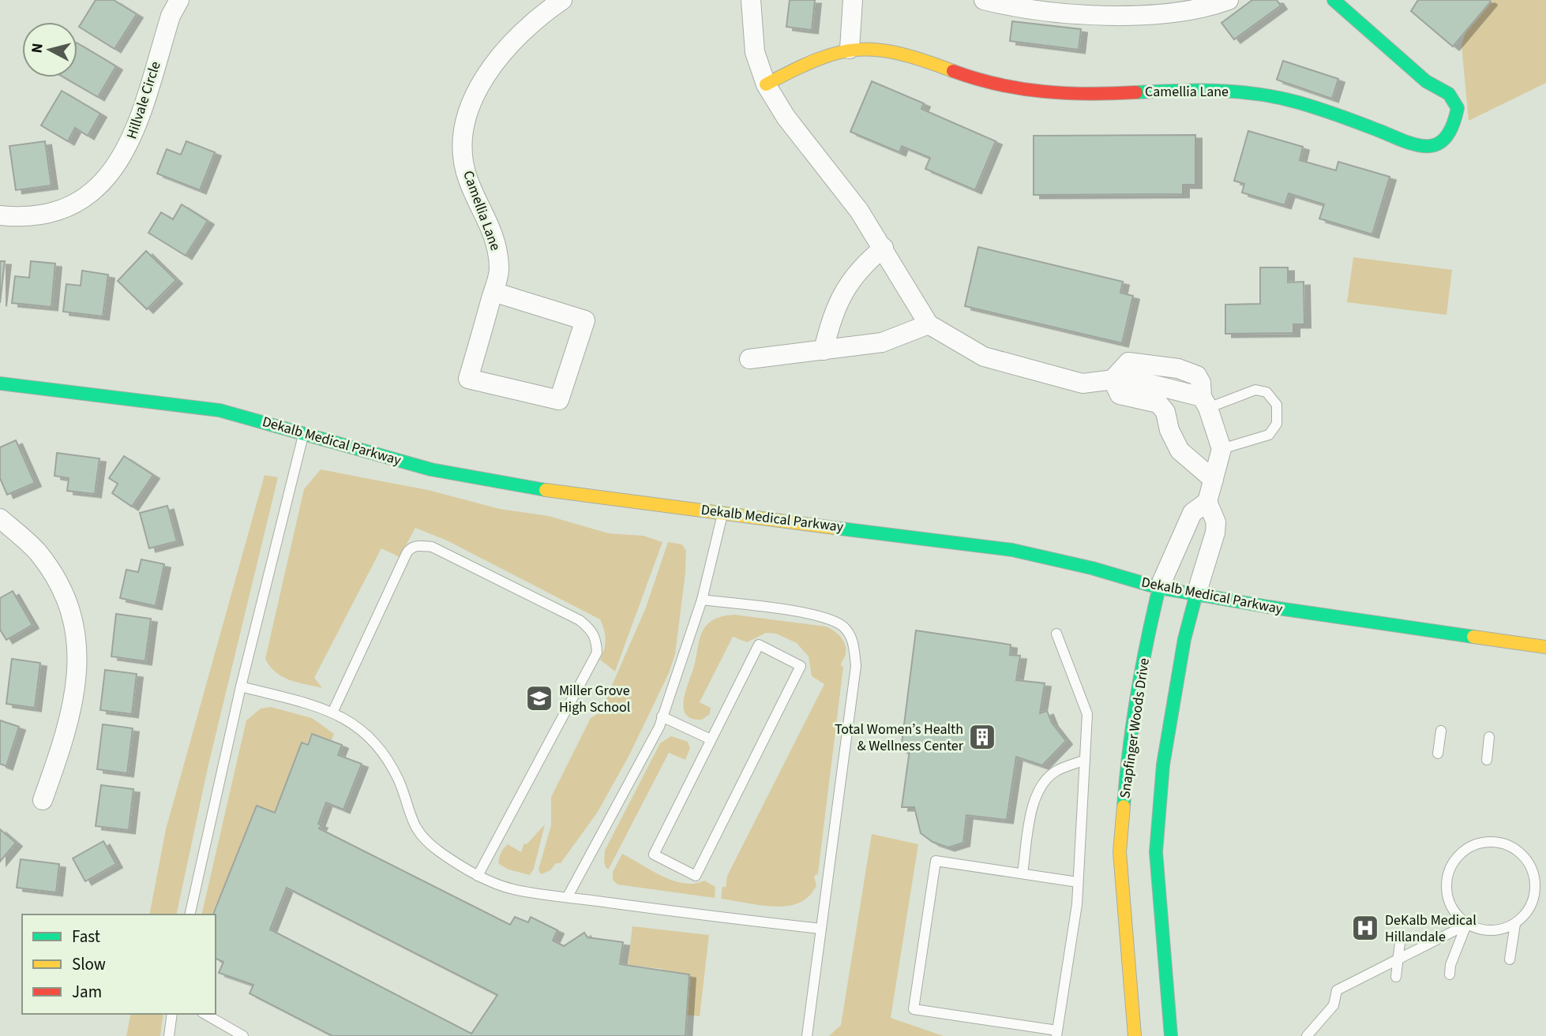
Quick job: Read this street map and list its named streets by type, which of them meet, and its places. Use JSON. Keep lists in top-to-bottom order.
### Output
{
  "streets": {
    "main road": ["Camellia Lane", "Dekalb Medical Parkway", "Snapfinger Woods Drive"],
    "street": ["Hillvale Circle"]
  },
  "crossings": [
    ["Dekalb Medical Parkway", "Snapfinger Woods Drive"]
  ],
  "places": {
    "school or university": ["Miller Grove High School"],
    "building": ["Total Women’s Health & Wellness Center"],
    "hospital": ["DeKalb Medical Hillandale"]
  },
  "legend": ["Fast", "Slow", "Jam"],
  "north": "left"
}
